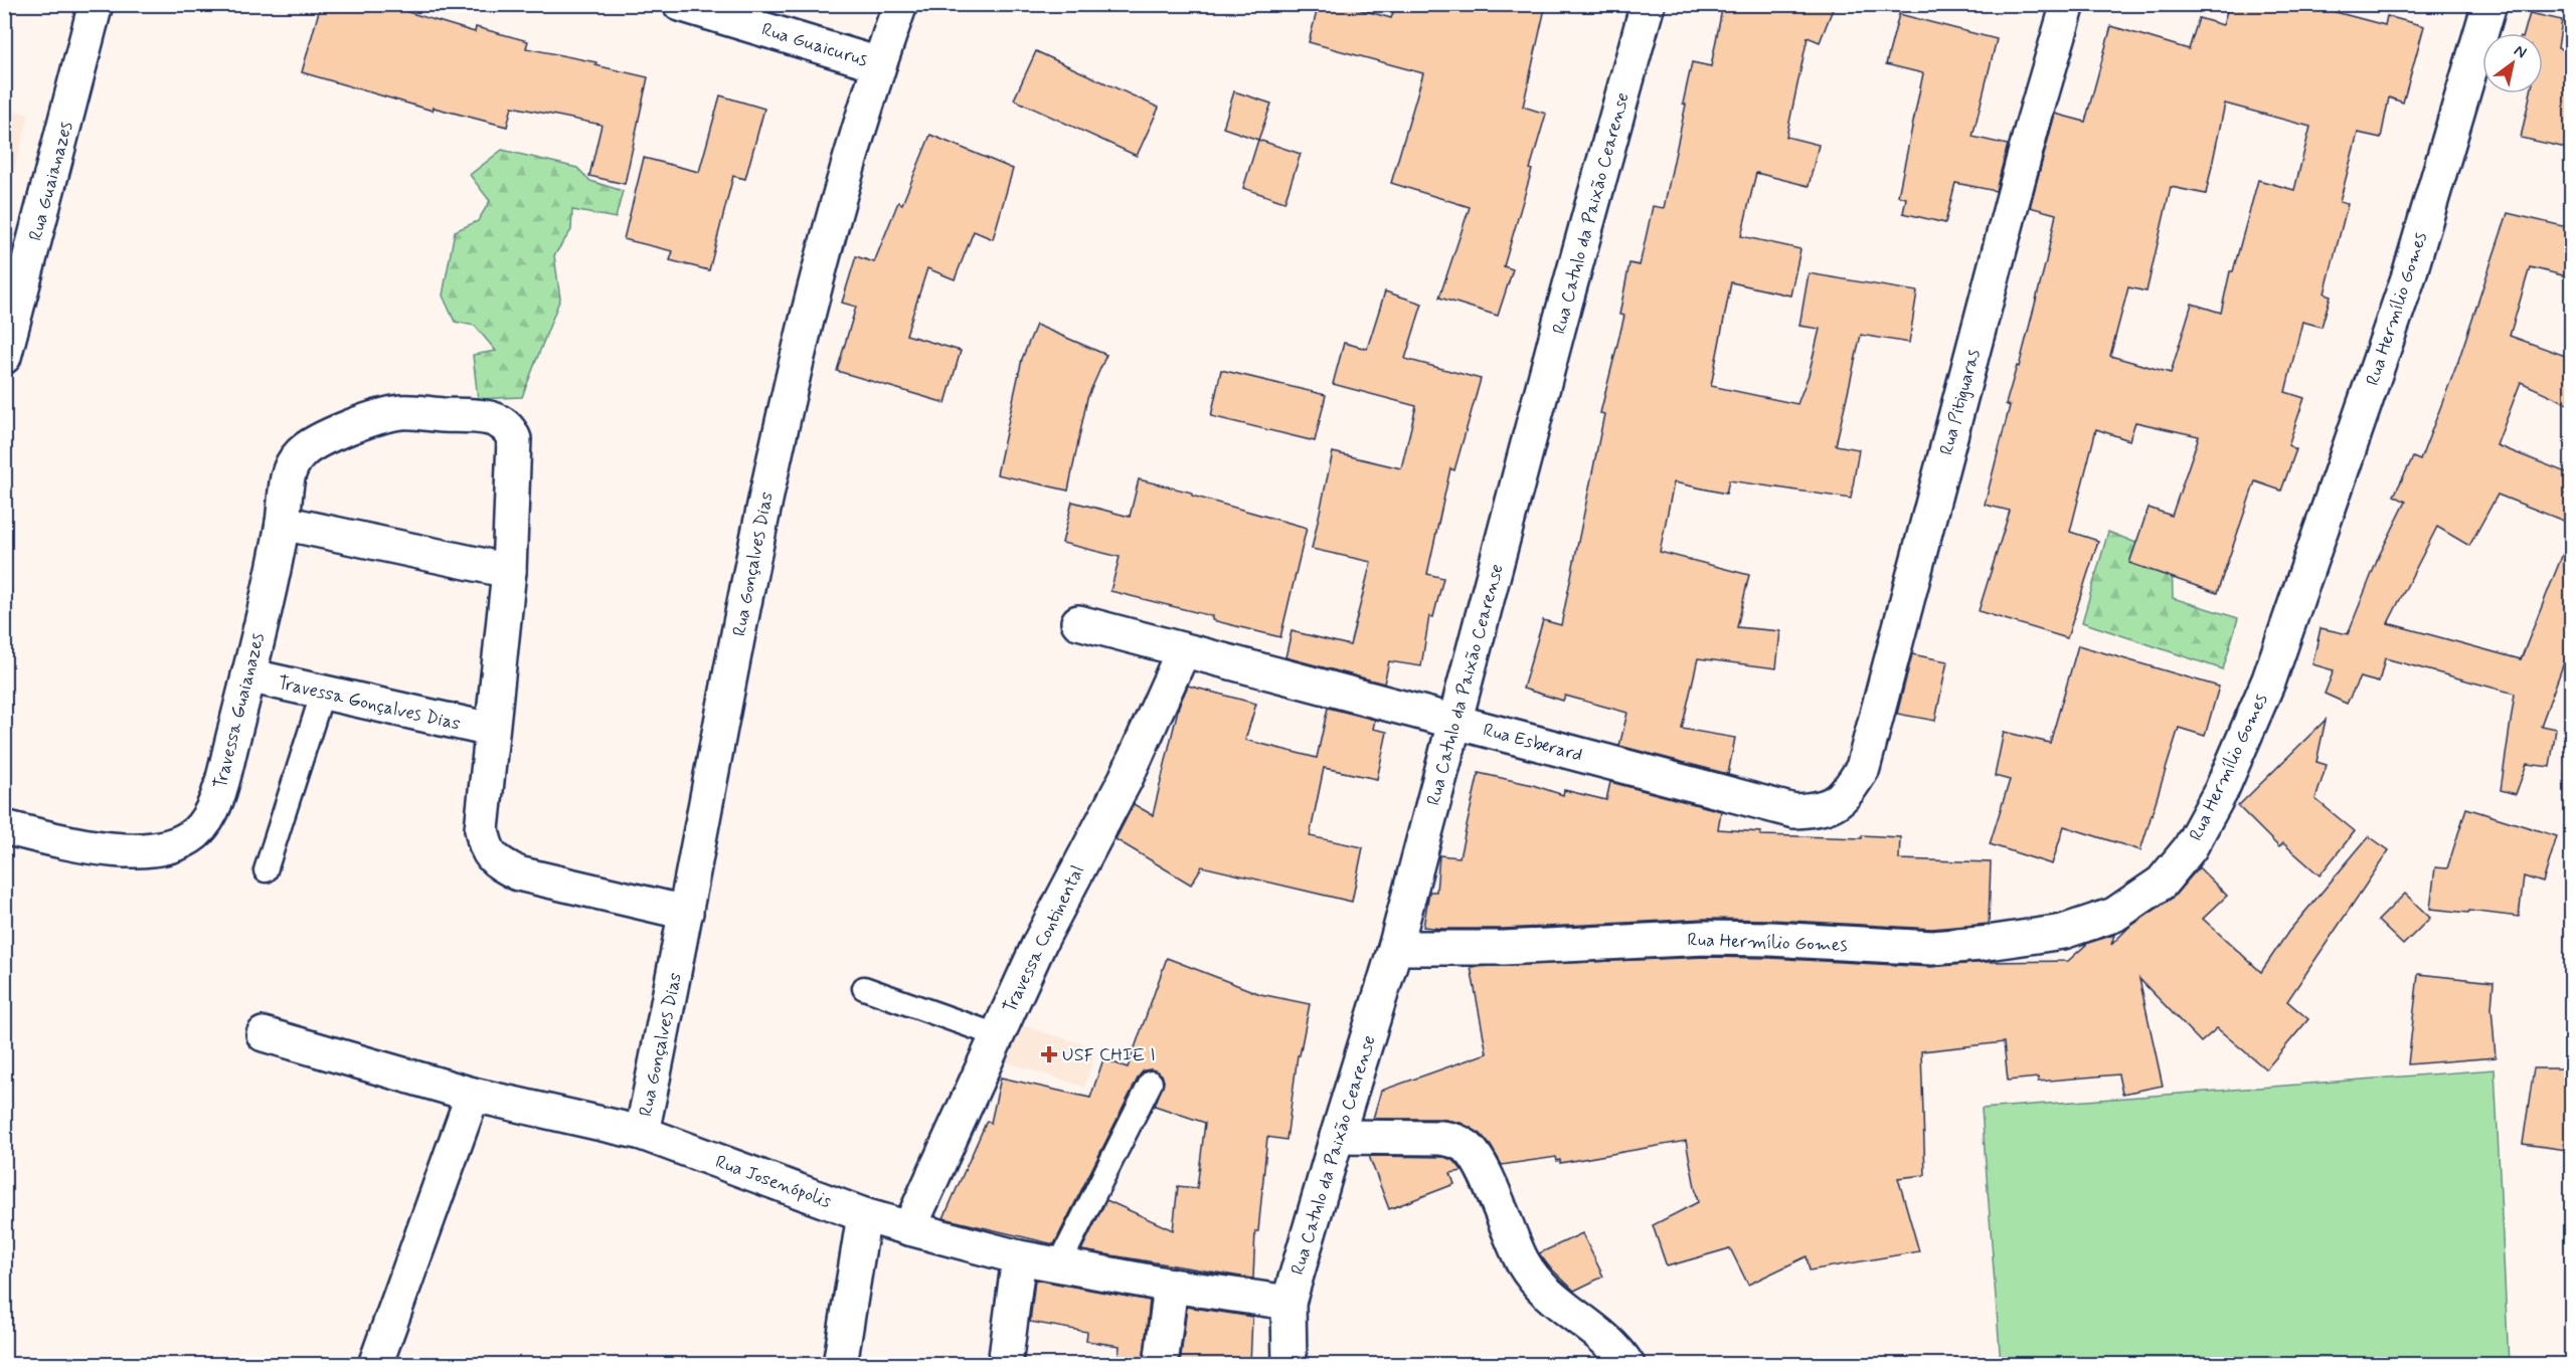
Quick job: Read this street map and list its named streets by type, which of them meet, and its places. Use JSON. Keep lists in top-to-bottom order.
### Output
{
  "streets": {
    "street": [
      "Rua Guaicurus",
      "Rua Guaianazes",
      "Rua Catulo da Paixão Cearense",
      "Rua Hermílio Gomes",
      "Rua Pitiguaras",
      "Rua Gonçalves Dias",
      "Travessa Gonçalves Dias",
      "Travessa Guaianazes",
      "Rua Esberard",
      "Travessa Continental",
      "Rua Josenópolis"
    ]
  },
  "crossings": [
    ["Rua Guaicurus", "Rua Gonçalves Dias"],
    ["Rua Catulo da Paixão Cearense", "Rua Hermílio Gomes"],
    ["Rua Catulo da Paixão Cearense", "Rua Esberard"],
    ["Rua Catulo da Paixão Cearense", "Rua Josenópolis"],
    ["Rua Pitiguaras", "Rua Esberard"],
    ["Rua Gonçalves Dias", "Rua Josenópolis"],
    ["Travessa Gonçalves Dias", "Travessa Guaianazes"],
    ["Rua Esberard", "Travessa Continental"],
    ["Travessa Continental", "Rua Josenópolis"]
  ],
  "places": {
    "health": ["USF CHIE I"]
  },
  "north": "top right"
}
